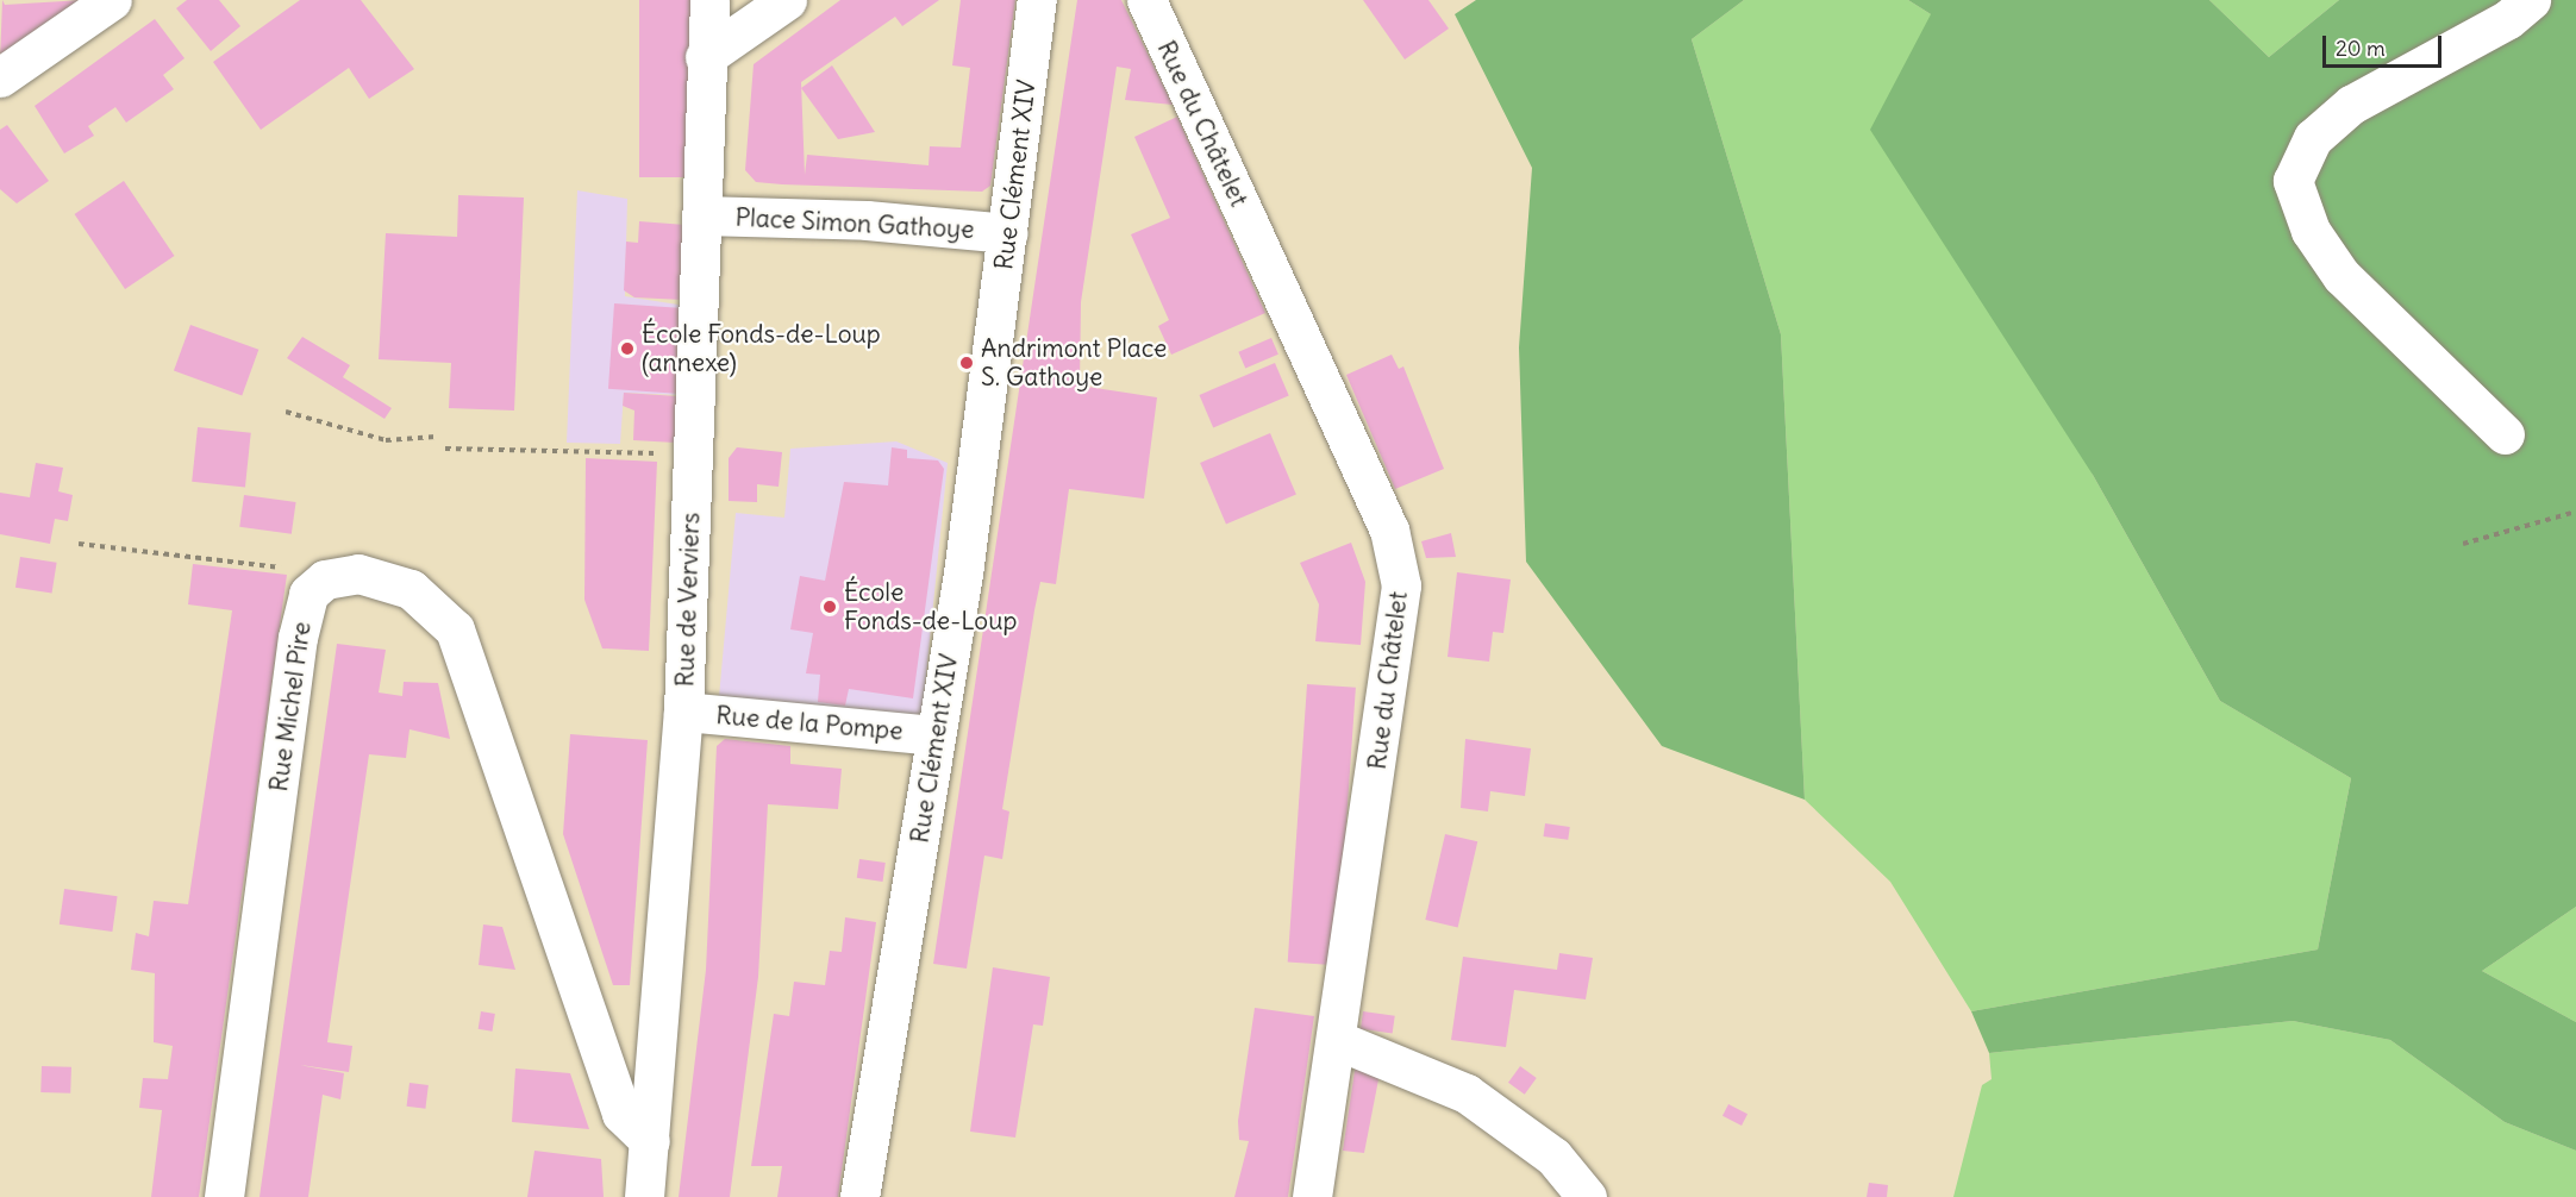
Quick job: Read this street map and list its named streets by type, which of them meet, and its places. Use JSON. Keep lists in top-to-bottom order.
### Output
{
  "streets": {
    "street": [
      "Rue du Châtelet",
      "Rue Clément XIV",
      "Place Simon Gathoye",
      "Rue de Verviers",
      "Rue Michel Pire",
      "Rue de la Pompe"
    ]
  },
  "crossings": [
    ["Rue Clément XIV", "Place Simon Gathoye"],
    ["Rue Clément XIV", "Rue de la Pompe"],
    ["Place Simon Gathoye", "Rue de Verviers"],
    ["Rue de Verviers", "Rue Michel Pire"],
    ["Rue de Verviers", "Rue de la Pompe"]
  ],
  "places": ["École Fonds-de-Loup (annexe)", "Andrimont Place S. Gathoye", "École Fonds-de-Loup"],
  "scale_bar": "20 m"
}
